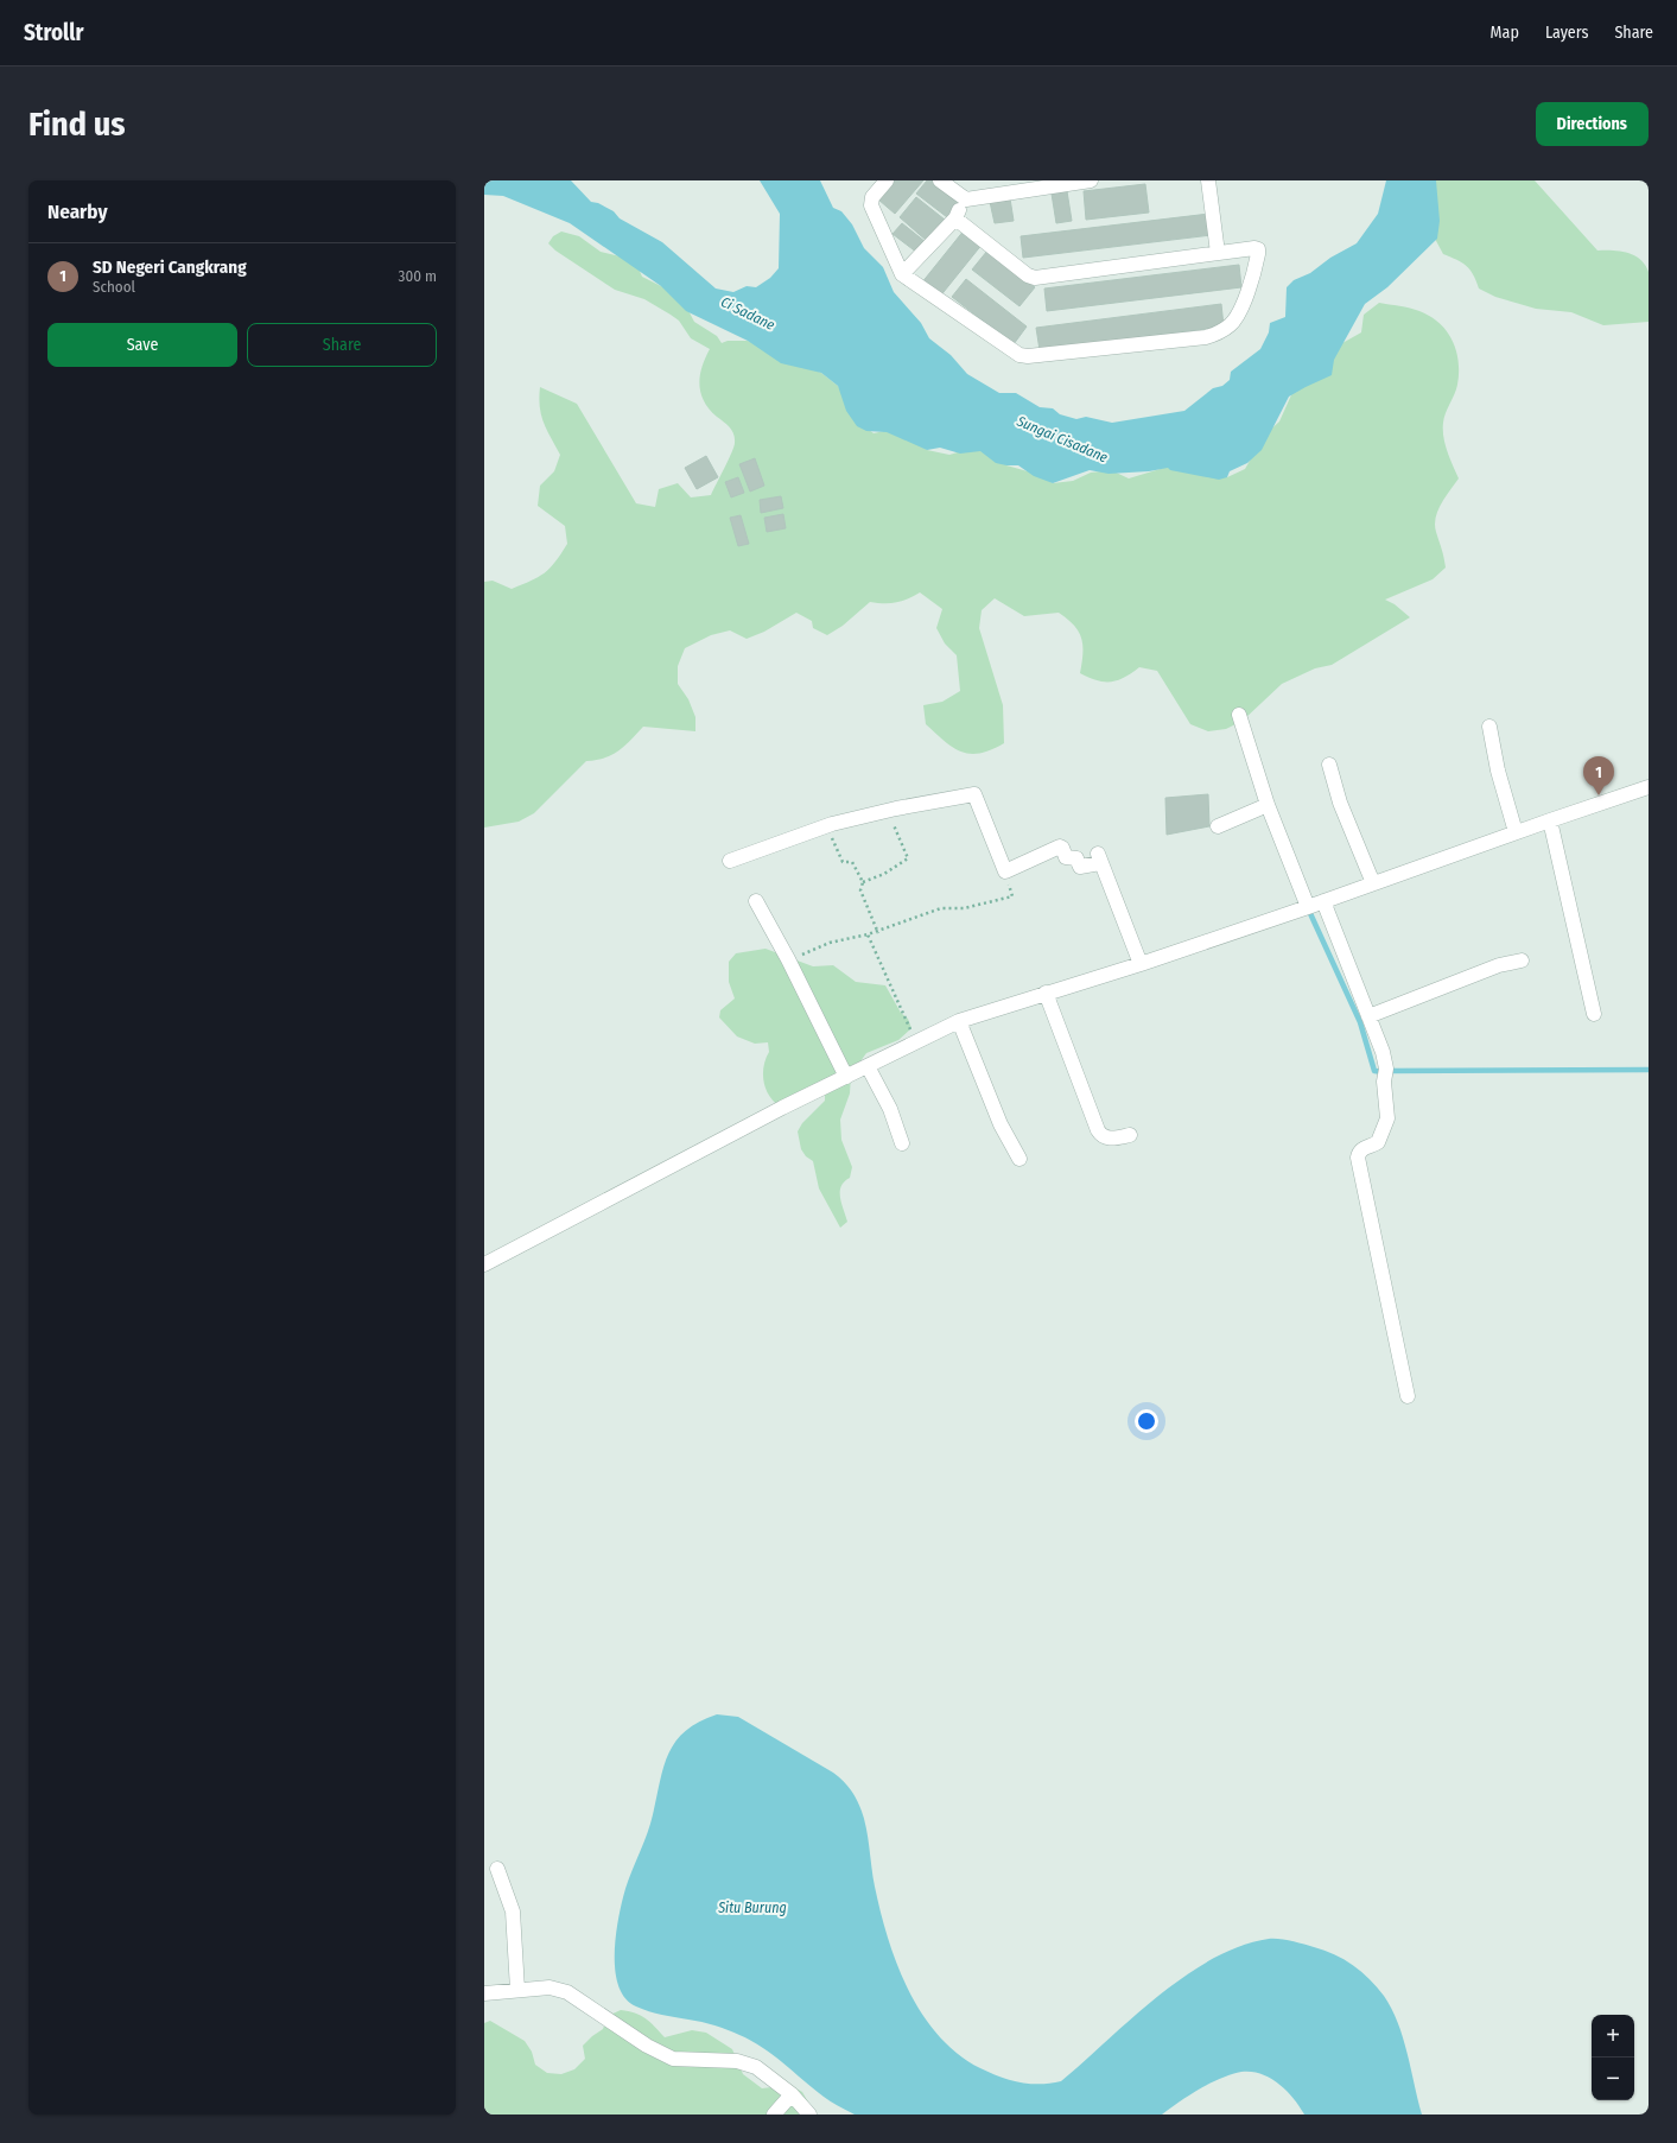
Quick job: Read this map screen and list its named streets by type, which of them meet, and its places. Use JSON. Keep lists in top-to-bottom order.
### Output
{
  "water": ["Ci Sadane", "Sungai Cisadane", "Situ Burung"],
  "page": {
    "header": "Strollr",
    "nav": ["Map", "Layers", "Share"],
    "buttons": [
      "Directions",
      ["Save", "Share"]
    ],
    "title": "Find us",
    "heading": "Nearby",
    "list": [
      {
        "mark": "1",
        "name": "SD Negeri Cangkrang",
        "note": "School",
        "value": "300 m"
      }
    ],
    "pins": "1",
    "map_buttons": ["+", "−"]
  }
}
